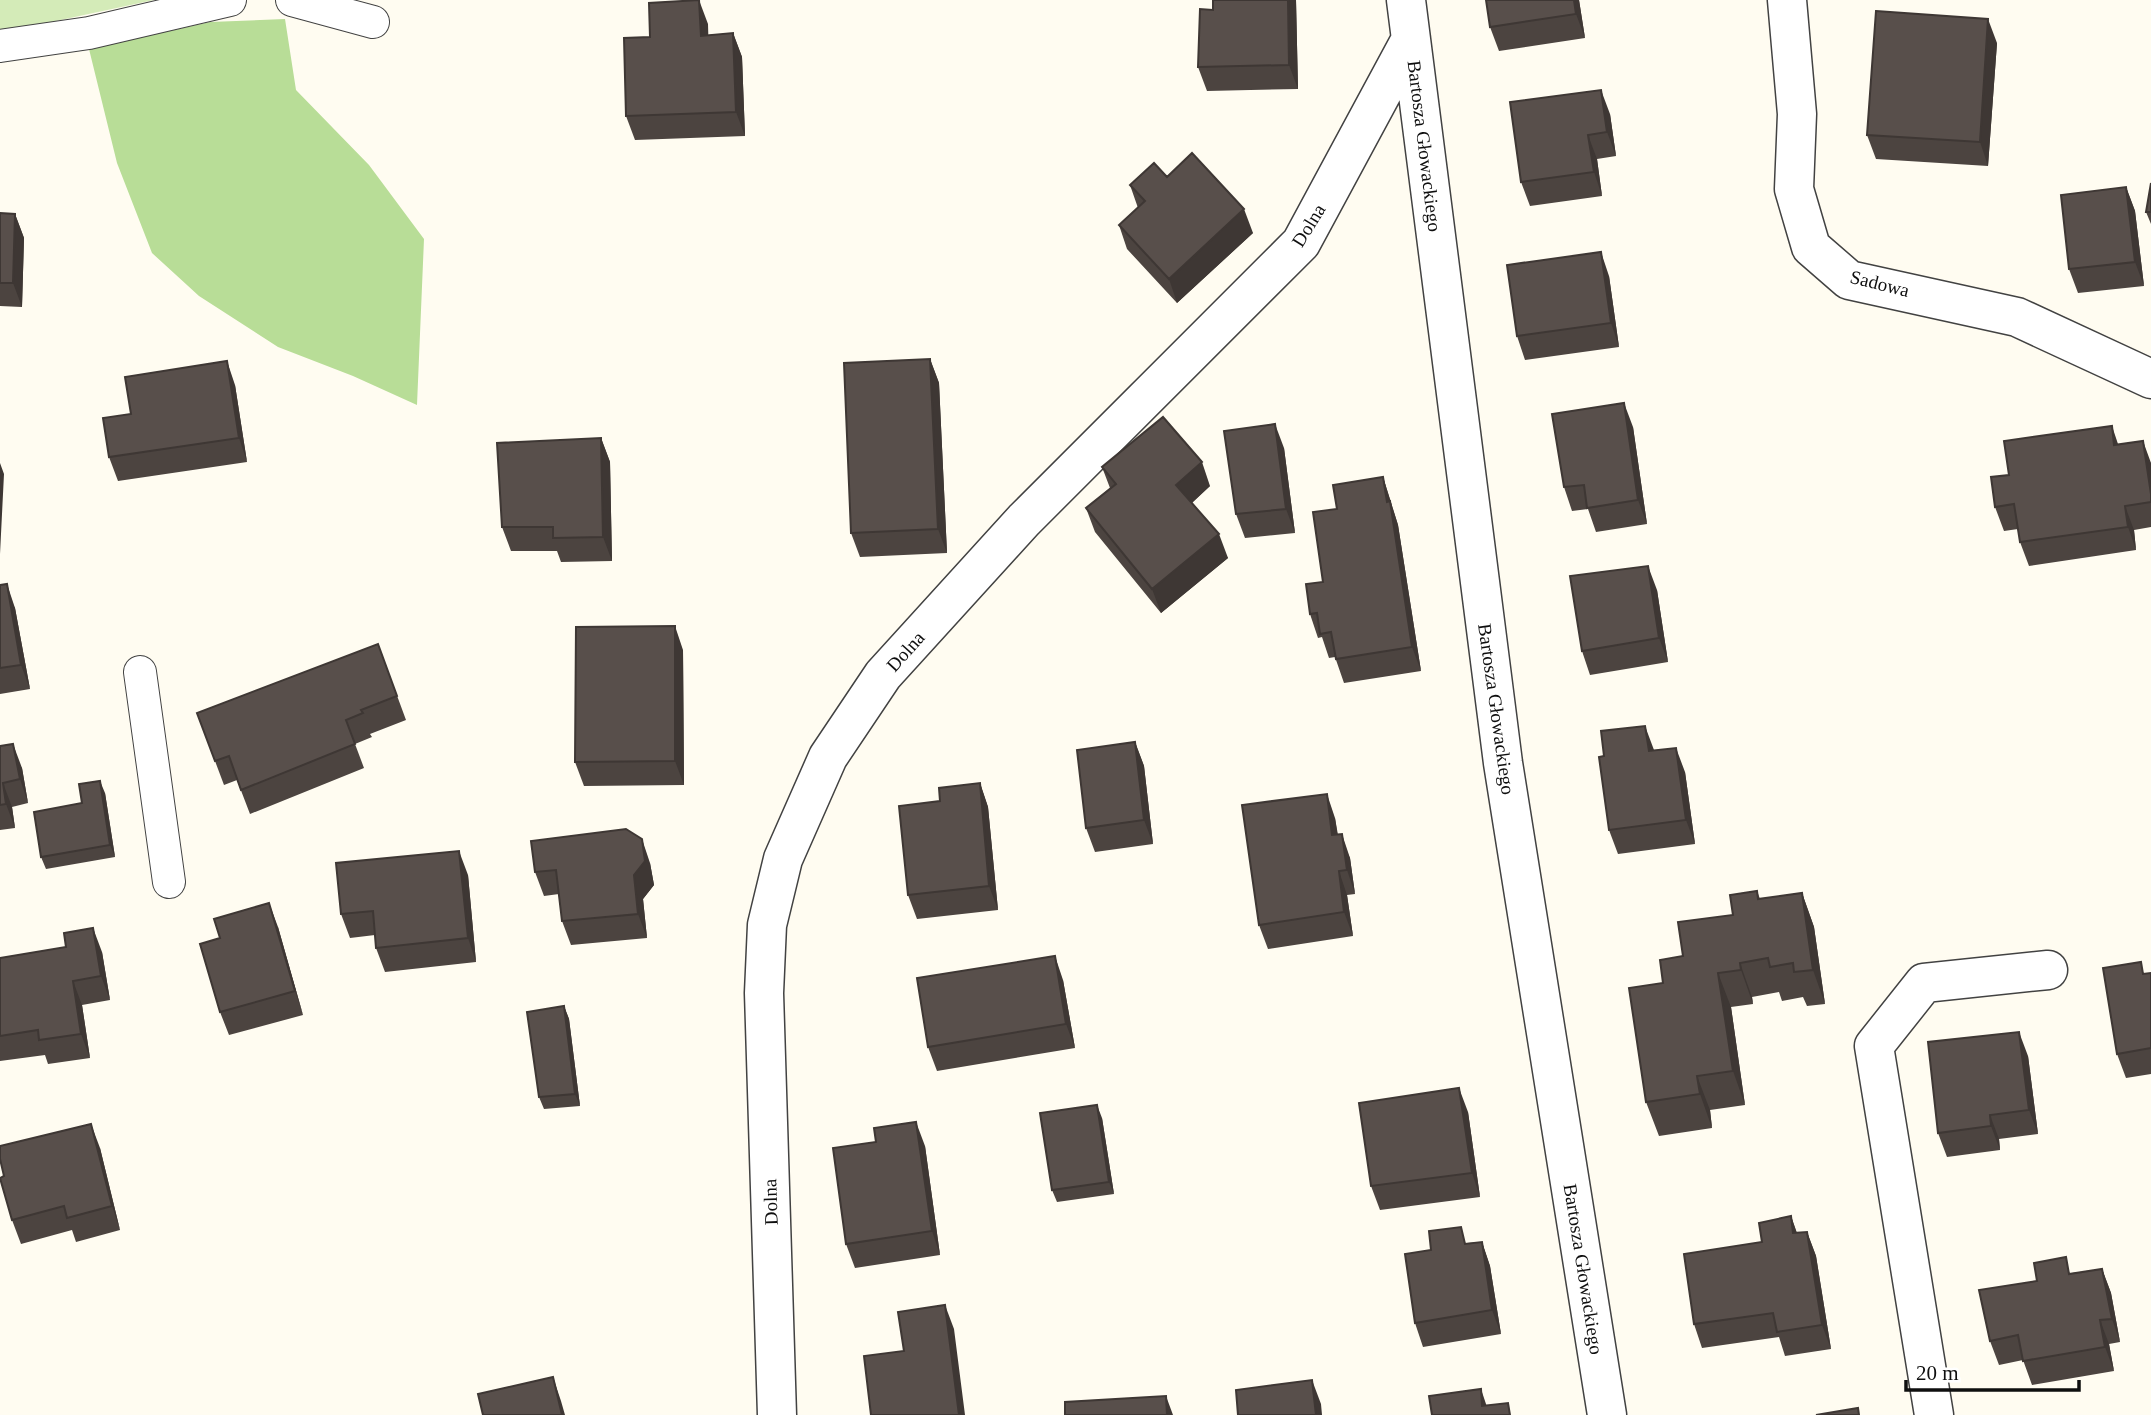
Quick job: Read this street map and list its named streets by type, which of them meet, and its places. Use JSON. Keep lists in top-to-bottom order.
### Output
{
  "streets": {
    "street": ["Bartosza Głowackiego", "Dolna", "Sadowa"]
  },
  "crossings": [
    ["Bartosza Głowackiego", "Dolna"]
  ],
  "scale_bar": "20 m"
}
